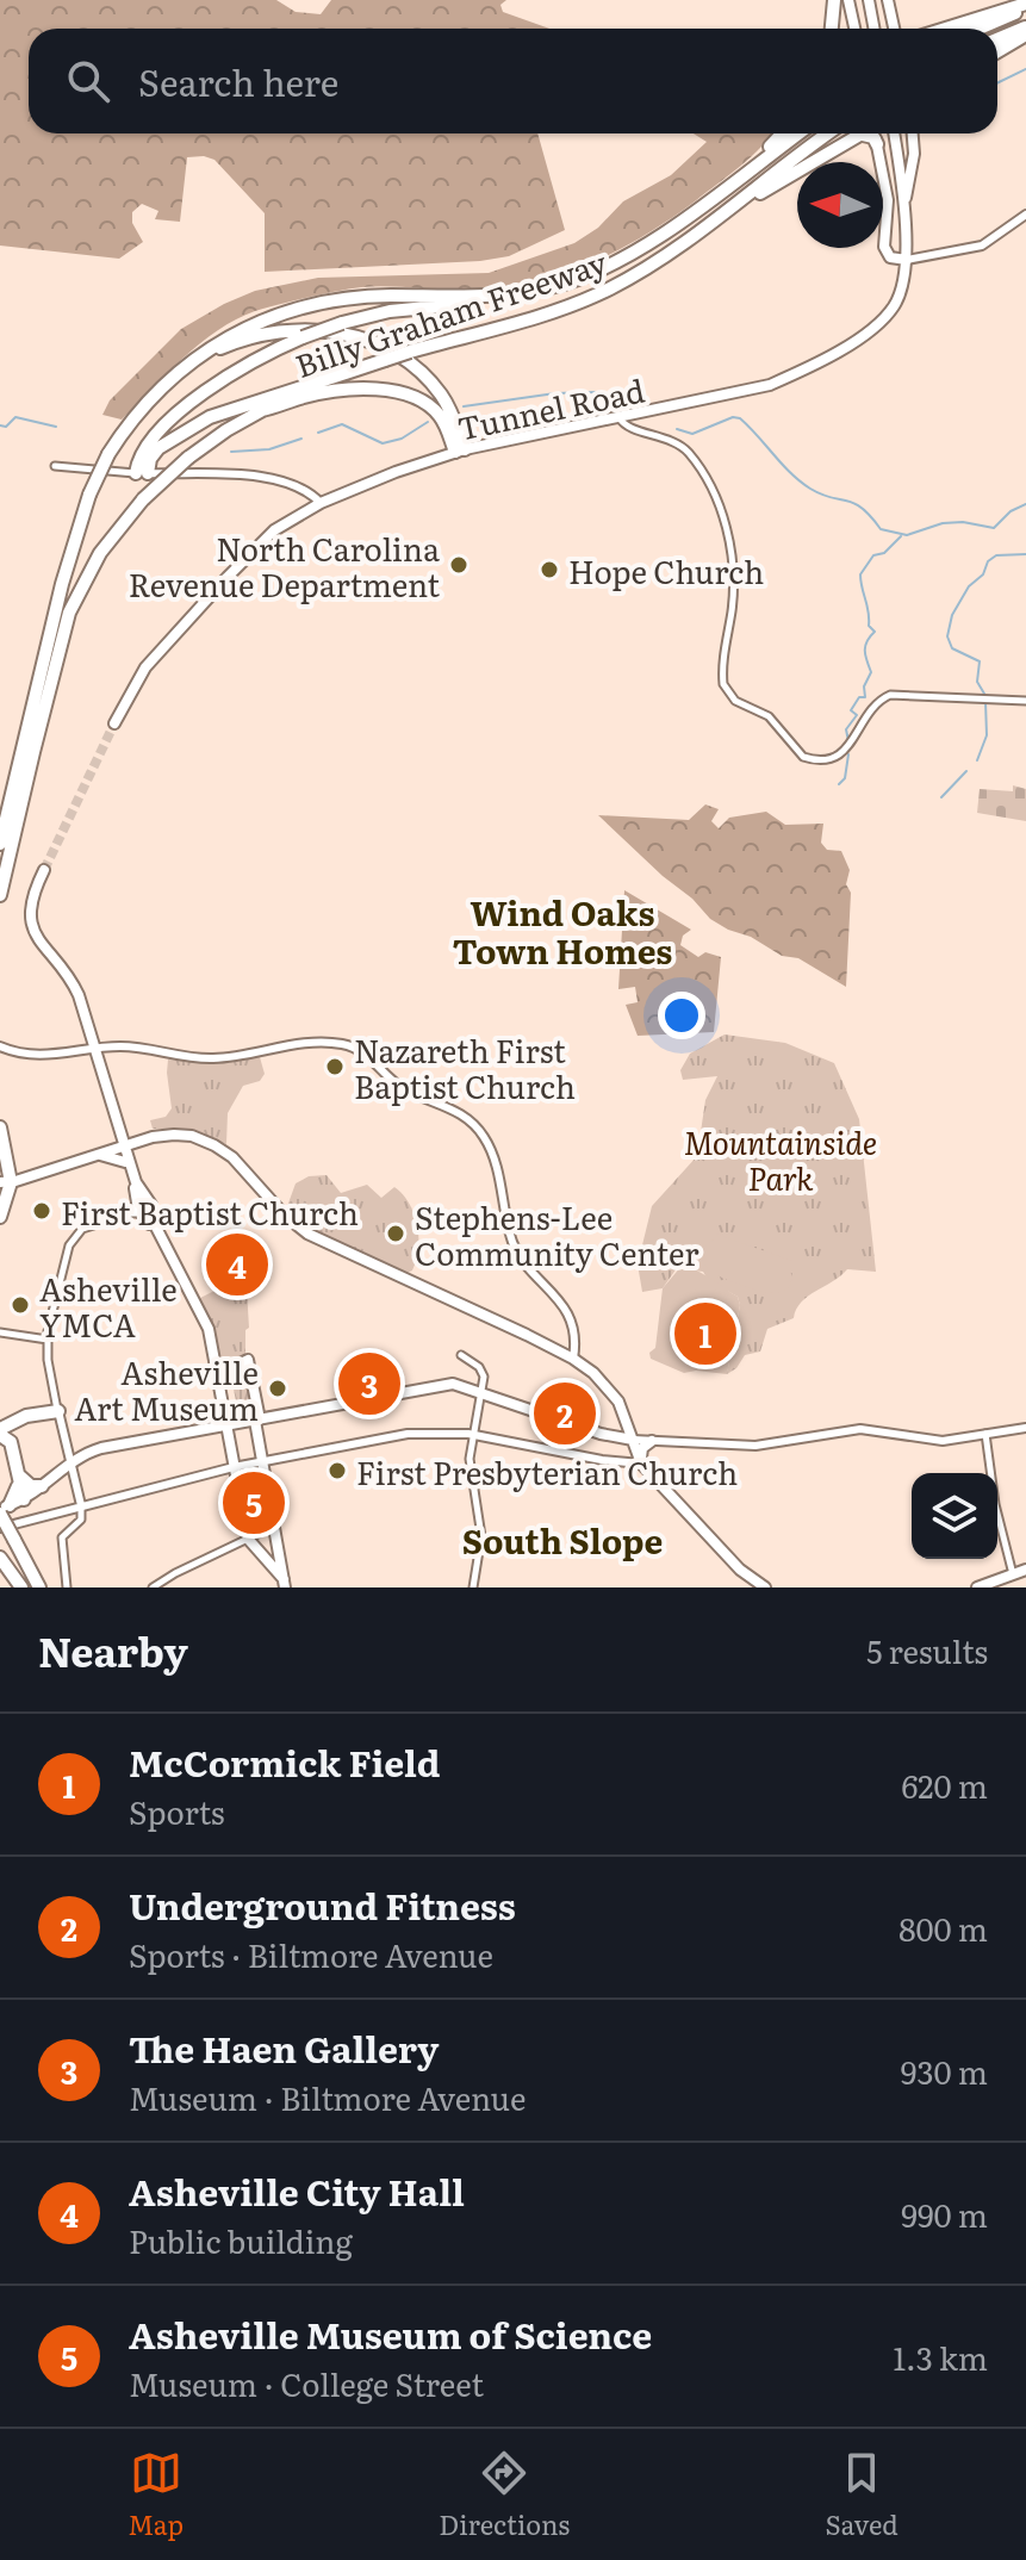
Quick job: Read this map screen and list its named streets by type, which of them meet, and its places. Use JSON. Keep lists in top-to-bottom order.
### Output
{
  "streets": {
    "highway": ["Billy Graham Freeway"],
    "main road": ["Tunnel Road"]
  },
  "districts": ["Wind Oaks Town Homes", "South Slope"],
  "parks": ["Mountainside Park"],
  "places": [
    "North Carolina Revenue Department",
    "Hope Church",
    "Nazareth First Baptist Church",
    "First Baptist Church",
    "Stephens-Lee Community Center",
    "Asheville YMCA",
    "Asheville Art Museum",
    "First Presbyterian Church"
  ],
  "north": "left",
  "page": {
    "search": "Search here",
    "pins": [
      "4",
      "1",
      "3",
      "2",
      "5"
    ],
    "heading": ["Nearby", "5 results"],
    "list": [
      {
        "mark": "1",
        "name": "McCormick Field",
        "note": "Sports",
        "value": "620 m"
      },
      {
        "mark": "2",
        "name": "Underground Fitness",
        "note": "Sports · Biltmore Avenue",
        "value": "800 m"
      },
      {
        "mark": "3",
        "name": "The Haen Gallery",
        "note": "Museum · Biltmore Avenue",
        "value": "930 m"
      },
      {
        "mark": "4",
        "name": "Asheville City Hall",
        "note": "Public building",
        "value": "990 m"
      },
      {
        "mark": "5",
        "name": "Asheville Museum of Science",
        "note": "Museum · College Street",
        "value": "1.3 km"
      }
    ],
    "nav": ["Map", "Directions", "Saved"]
  }
}
